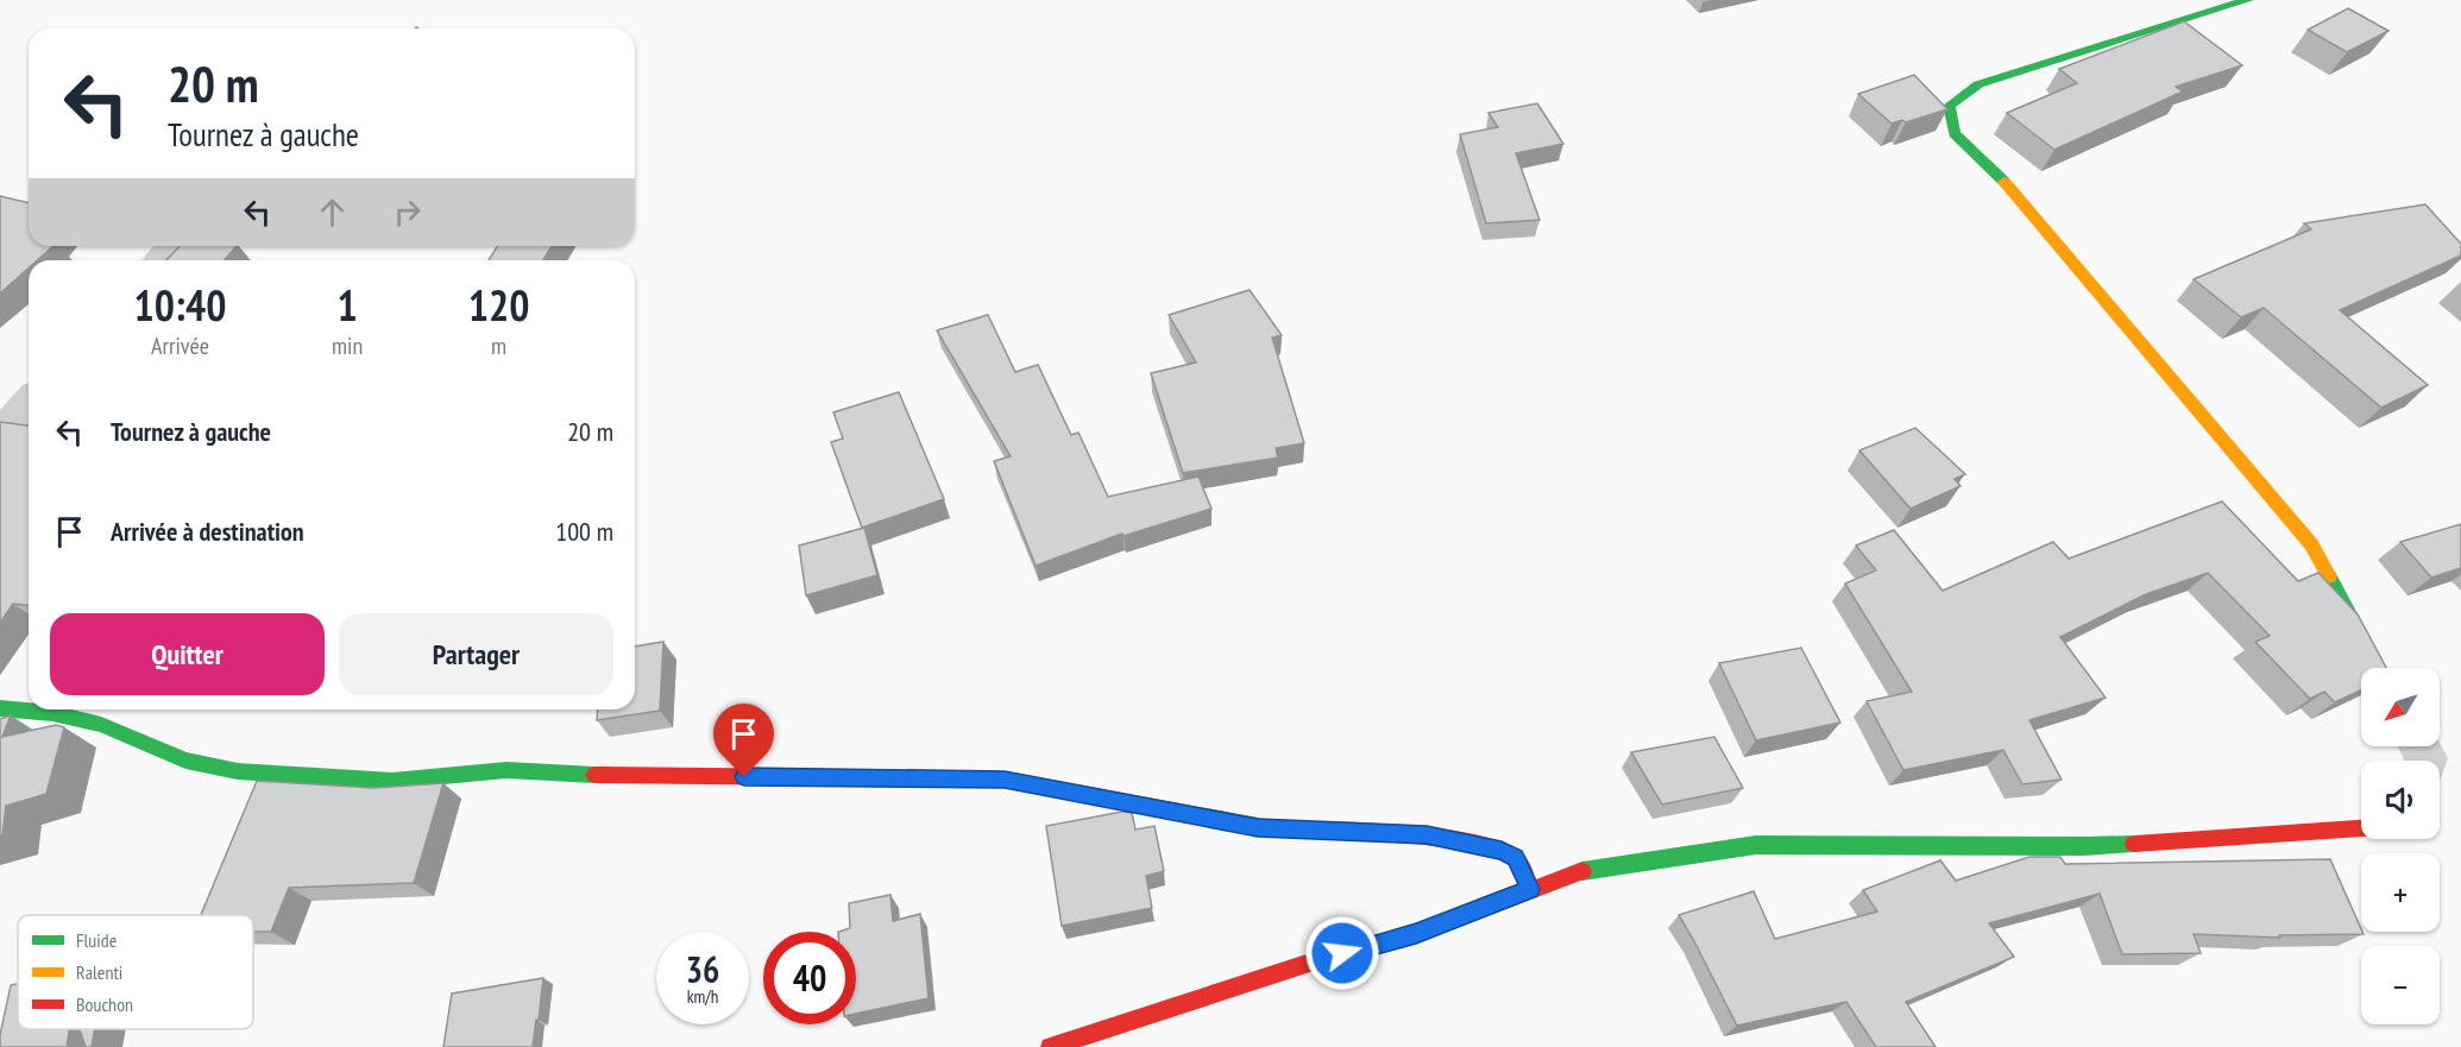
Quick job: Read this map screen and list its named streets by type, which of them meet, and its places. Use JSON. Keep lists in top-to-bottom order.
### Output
{
  "legend": ["Fluide", "Ralenti", "Bouchon"],
  "north": "bottom left",
  "page": {
    "turn": ["20 m", "Tournez à gauche"],
    "eta": [
      "10:40",
      "Arrivée",
      "1",
      "min",
      "120",
      "m"
    ],
    "list": [
      {
        "name": "Tournez à gauche",
        "value": "20 m"
      },
      {
        "name": "Arrivée à destination",
        "value": "100 m"
      }
    ],
    "buttons": ["Quitter", "Partager"],
    "map_buttons": ["+", "−"],
    "speed": "36 km/h",
    "limit": "40"
  }
}
